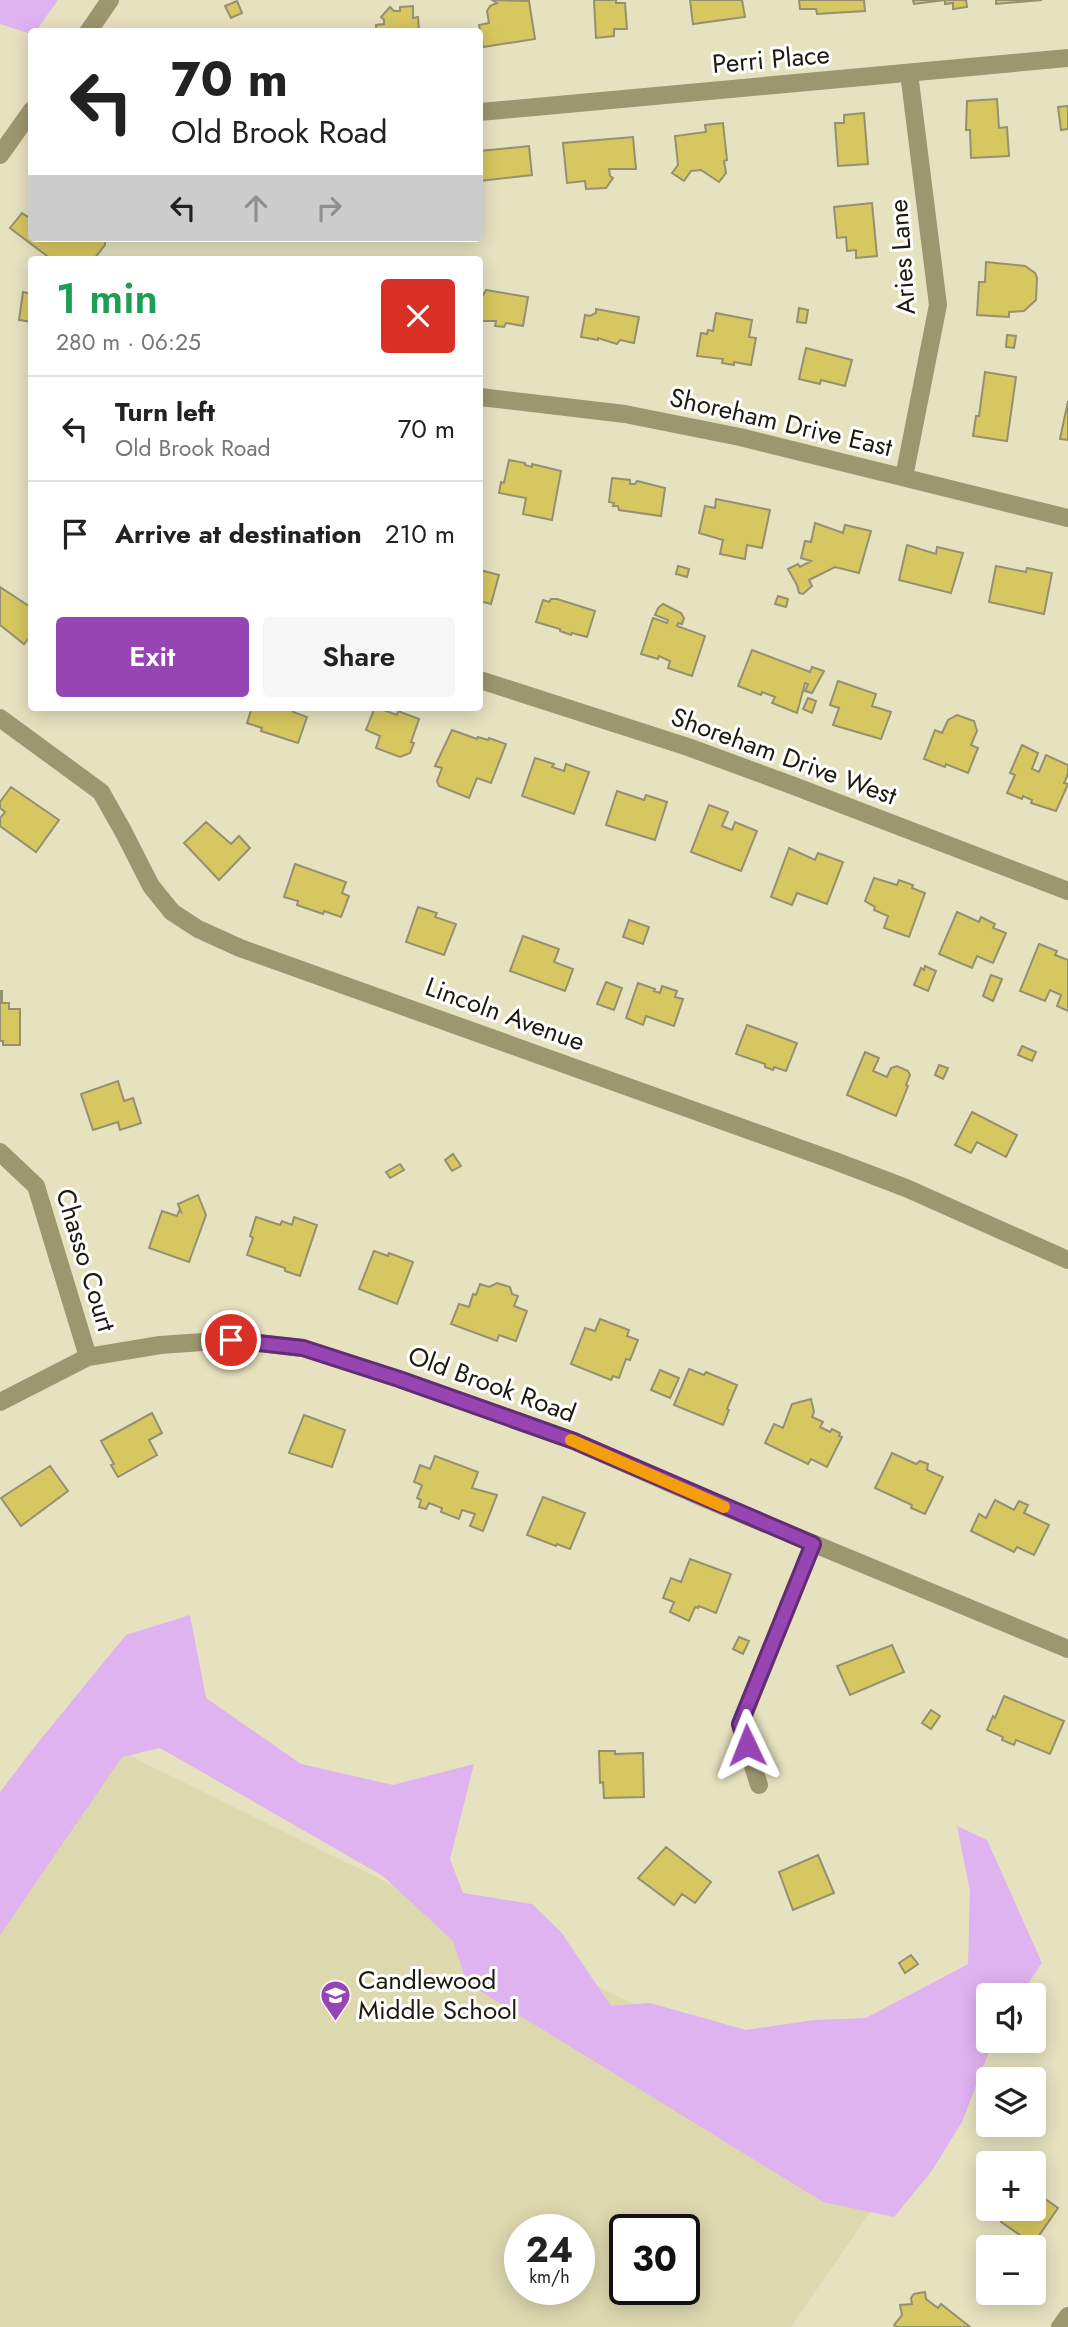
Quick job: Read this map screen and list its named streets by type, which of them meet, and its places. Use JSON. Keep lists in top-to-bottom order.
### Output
{
  "streets": {
    "street": [
      "Perri Place",
      "Aries Lane",
      "Shoreham Drive East",
      "Shoreham Drive West",
      "Lincoln Avenue",
      "Chasso Court",
      "Old Brook Road"
    ]
  },
  "crossings": [
    ["Perri Place", "Aries Lane"],
    ["Aries Lane", "Shoreham Drive East"],
    ["Chasso Court", "Old Brook Road"]
  ],
  "places": {
    "school or university": ["Candlewood Middle School"]
  },
  "page": {
    "turn": ["70 m", "Old Brook Road"],
    "heading": ["1 min", "280 m · 06:25"],
    "list": [
      {
        "name": "Turn left",
        "note": "Old Brook Road",
        "value": "70 m"
      },
      {
        "name": "Arrive at destination",
        "value": "210 m"
      }
    ],
    "buttons": ["Exit", "Share"],
    "map_buttons": ["+", "−"],
    "speed": "24 km/h",
    "limit": "30"
  }
}
